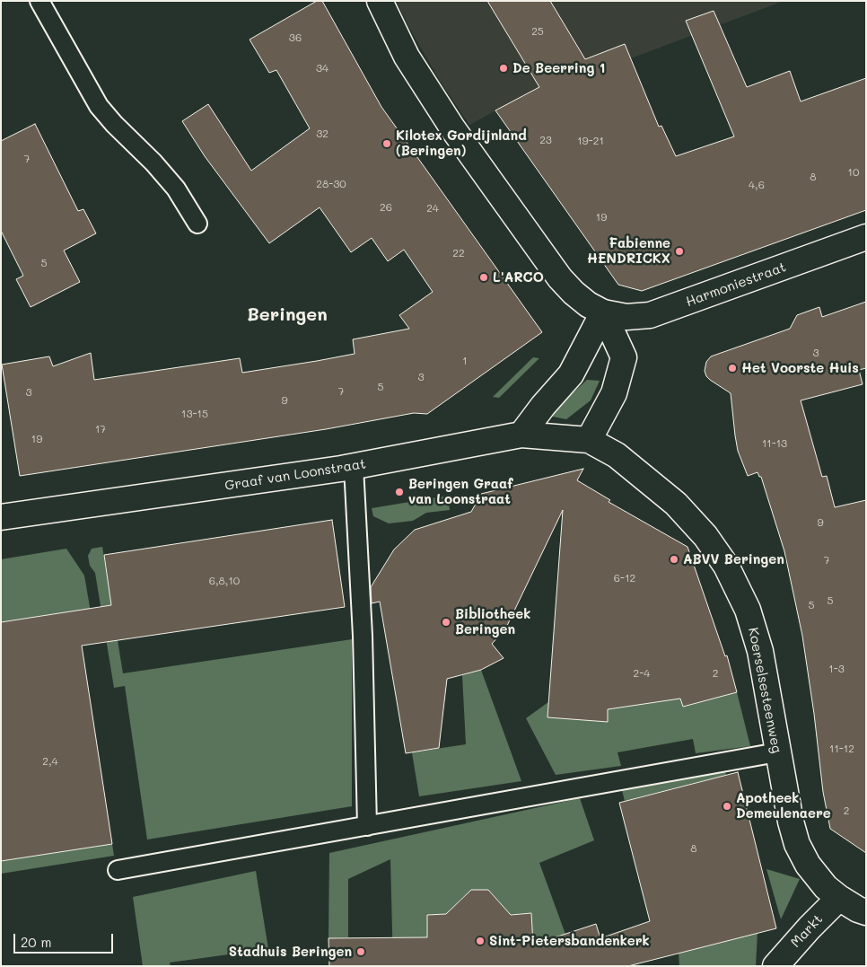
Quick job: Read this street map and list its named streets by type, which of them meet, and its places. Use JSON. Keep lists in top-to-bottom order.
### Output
{
  "streets": {
    "street": [
      "Harmoniestraat",
      "Graaf van Loonstraat",
      "Koerselsesteenweg",
      "Markt"
    ]
  },
  "crossings": [
    ["Graaf van Loonstraat", "Koerselsesteenweg"],
    ["Koerselsesteenweg", "Markt"]
  ],
  "districts": ["Beringen"],
  "places": [
    "De Beerring 1",
    "Kilotex Gordijnland (Beringen)",
    "Fabienne HENDRICKX",
    "L'ARCO",
    "Het Voorste Huis",
    "Beringen Graaf van Loonstraat",
    "ABVV Beringen",
    "Bibliotheek Beringen",
    "Apotheek Demeulenaere",
    "Sint-Pietersbandenkerk",
    "Stadhuis Beringen"
  ],
  "house_numbers": [
    "25",
    "36",
    "34",
    "32",
    "23",
    "19-21",
    "7",
    "10",
    "8",
    "28-30",
    "4,6",
    "26",
    "24",
    "19",
    "22",
    "5",
    "3",
    "1",
    "3",
    "5",
    "7",
    "3",
    "9",
    "13-15",
    "17",
    "19",
    "11-13",
    "9",
    "7",
    "6-12",
    "6,8,10",
    "5",
    "5",
    "1-3",
    "2-4",
    "2",
    "11-12",
    "2,4",
    "2",
    "8"
  ],
  "scale_bar": "20 m"
}
